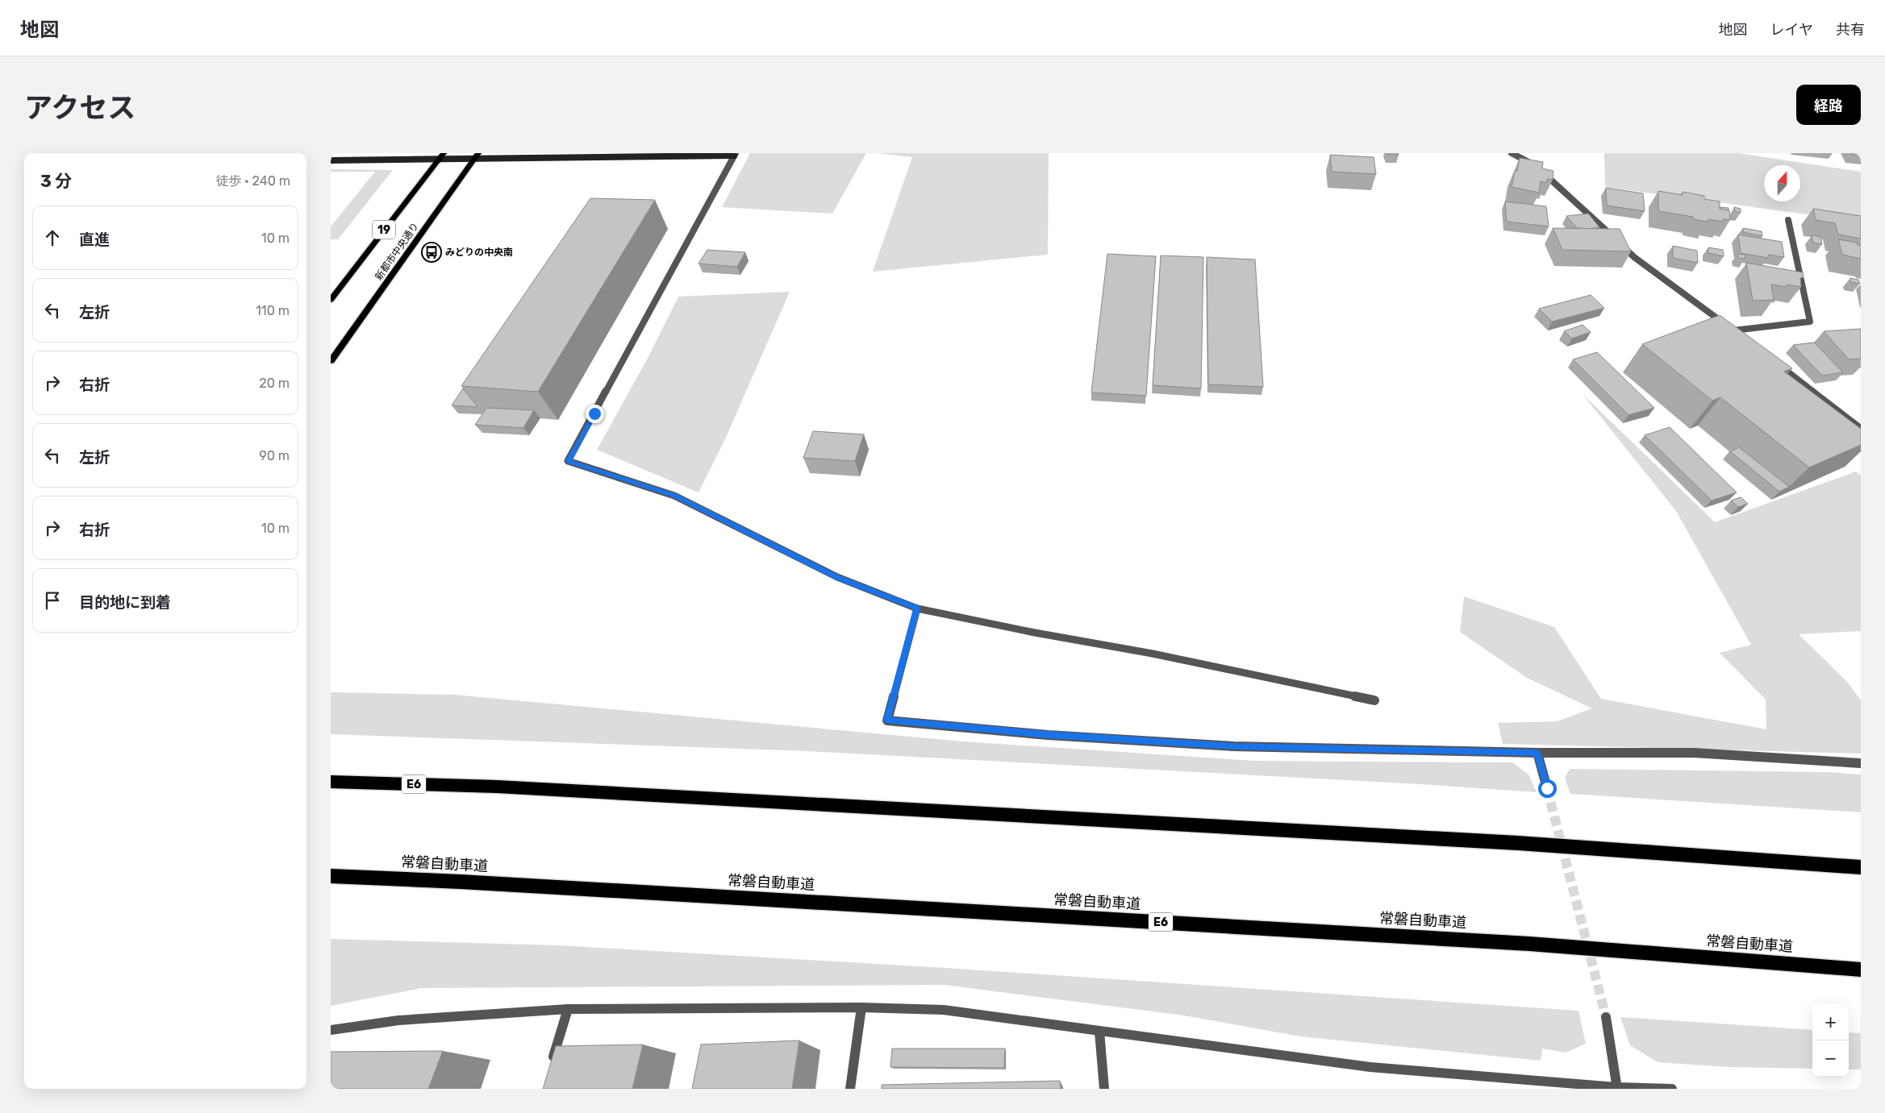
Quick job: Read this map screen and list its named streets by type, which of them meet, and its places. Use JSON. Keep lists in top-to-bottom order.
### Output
{
  "streets": {
    "highway": ["E6", "常磐自動車道"],
    "main road": ["19", "新都市中央通り"]
  },
  "places": {
    "bus stop": ["みどりの中央南"]
  },
  "north": "top",
  "page": {
    "header": "地図",
    "nav": ["地図", "レイヤ", "共有"],
    "title": "アクセス",
    "buttons": "経路",
    "heading": ["3 分", "徒歩 · 240 m"],
    "list": [
      ["直進", "10 m"],
      ["左折", "110 m"],
      ["右折", "20 m"],
      ["左折", "90 m"],
      ["右折", "10 m"],
      "目的地に到着"
    ],
    "map_buttons": ["+", "−"]
  }
}
